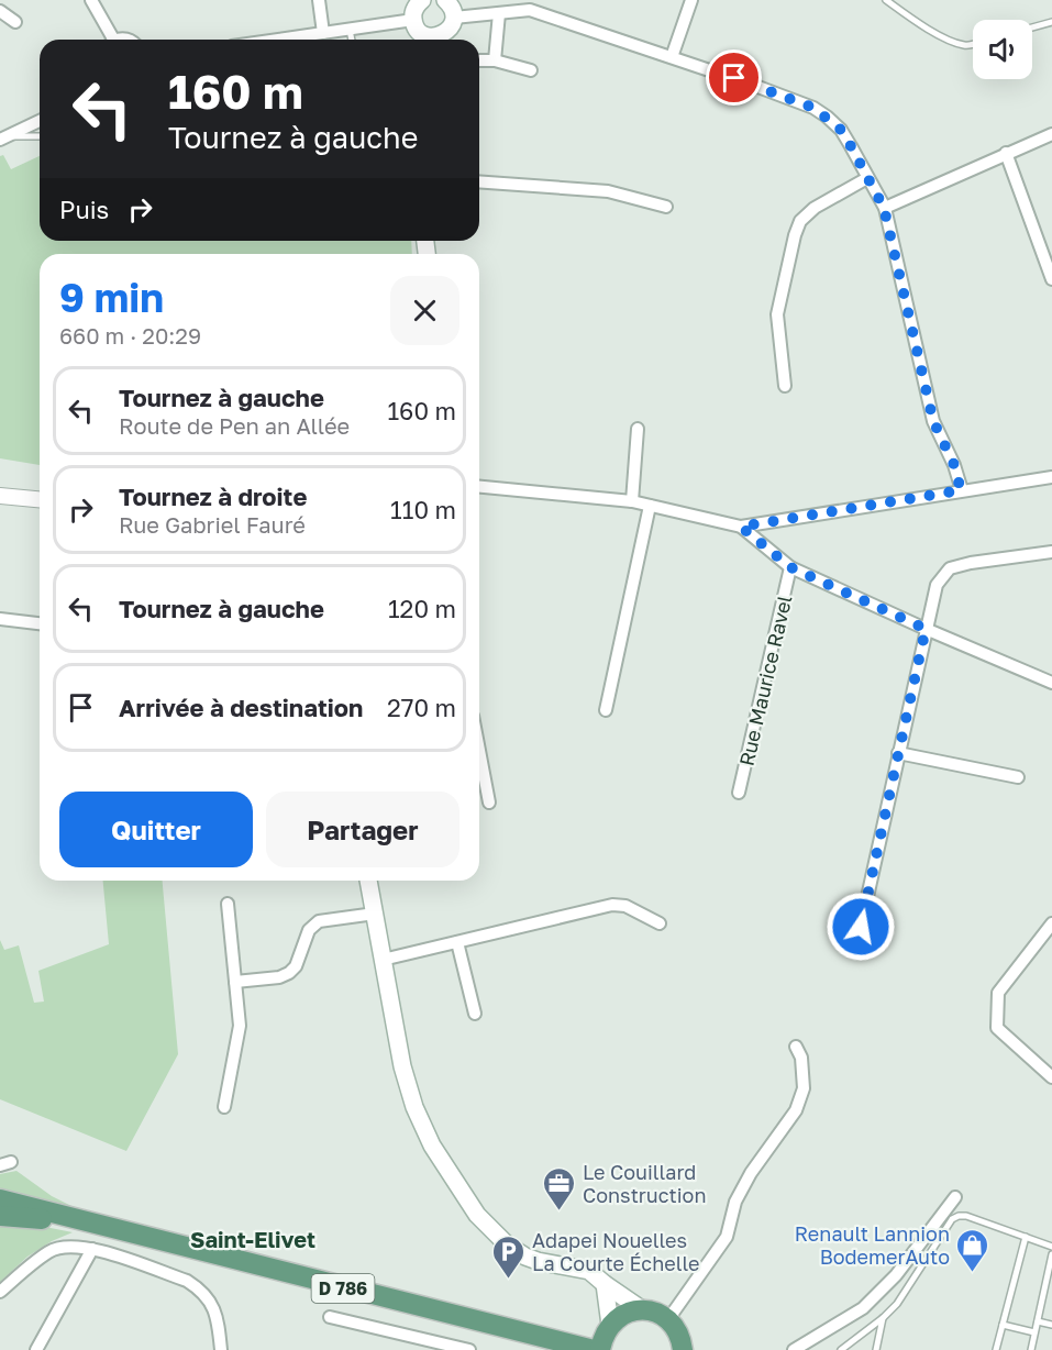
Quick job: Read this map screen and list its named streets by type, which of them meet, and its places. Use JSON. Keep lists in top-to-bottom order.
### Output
{
  "streets": {
    "main road": ["D 786"],
    "street": ["Rue Maurice Ravel"]
  },
  "districts": ["Saint-Elivet"],
  "places": {
    "office": ["Le Couillard Construction"],
    "shop": ["Renault Lannion BodemerAuto"],
    "parking": ["Adapei Nouelles La Courte Échelle"]
  },
  "page": {
    "turn": ["160 m", "Tournez à gauche"],
    "then": "Puis",
    "heading": ["9 min", "660 m · 20:29"],
    "list": [
      {
        "name": "Tournez à gauche",
        "note": "Route de Pen an Allée",
        "value": "160 m"
      },
      {
        "name": "Tournez à droite",
        "note": "Rue Gabriel Fauré",
        "value": "110 m"
      },
      {
        "name": "Tournez à gauche",
        "value": "120 m"
      },
      {
        "name": "Arrivée à destination",
        "value": "270 m"
      }
    ],
    "buttons": ["Quitter", "Partager"]
  }
}
